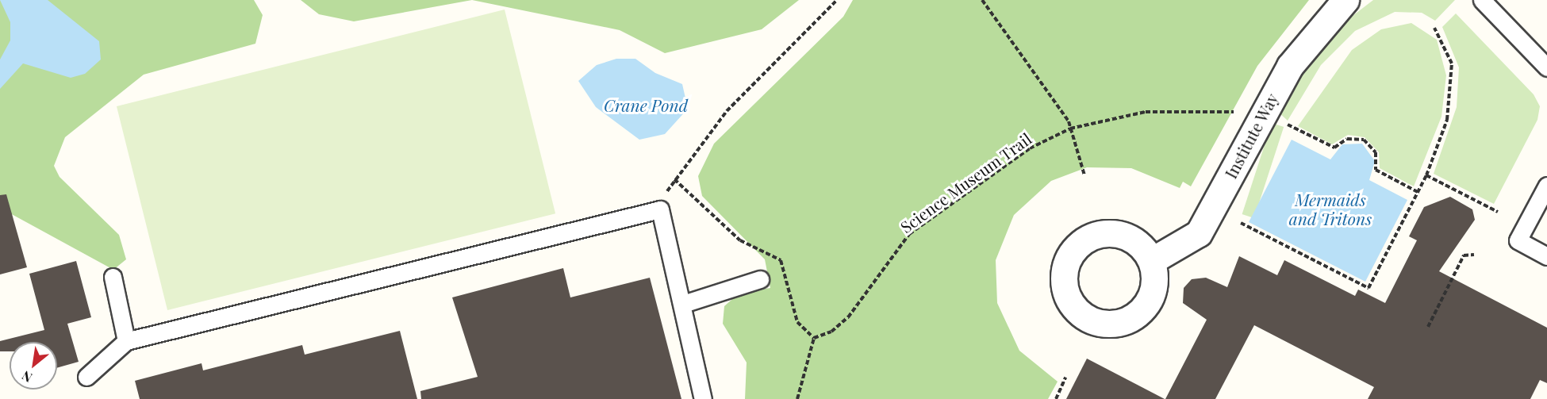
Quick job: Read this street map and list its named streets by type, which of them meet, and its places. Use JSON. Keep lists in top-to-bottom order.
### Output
{
  "streets": {
    "street": ["Institute Way"],
    "path": ["Science Museum Trail"]
  },
  "water": ["Crane Pond", "Mermaids and Tritons"],
  "north": "bottom left"
}
